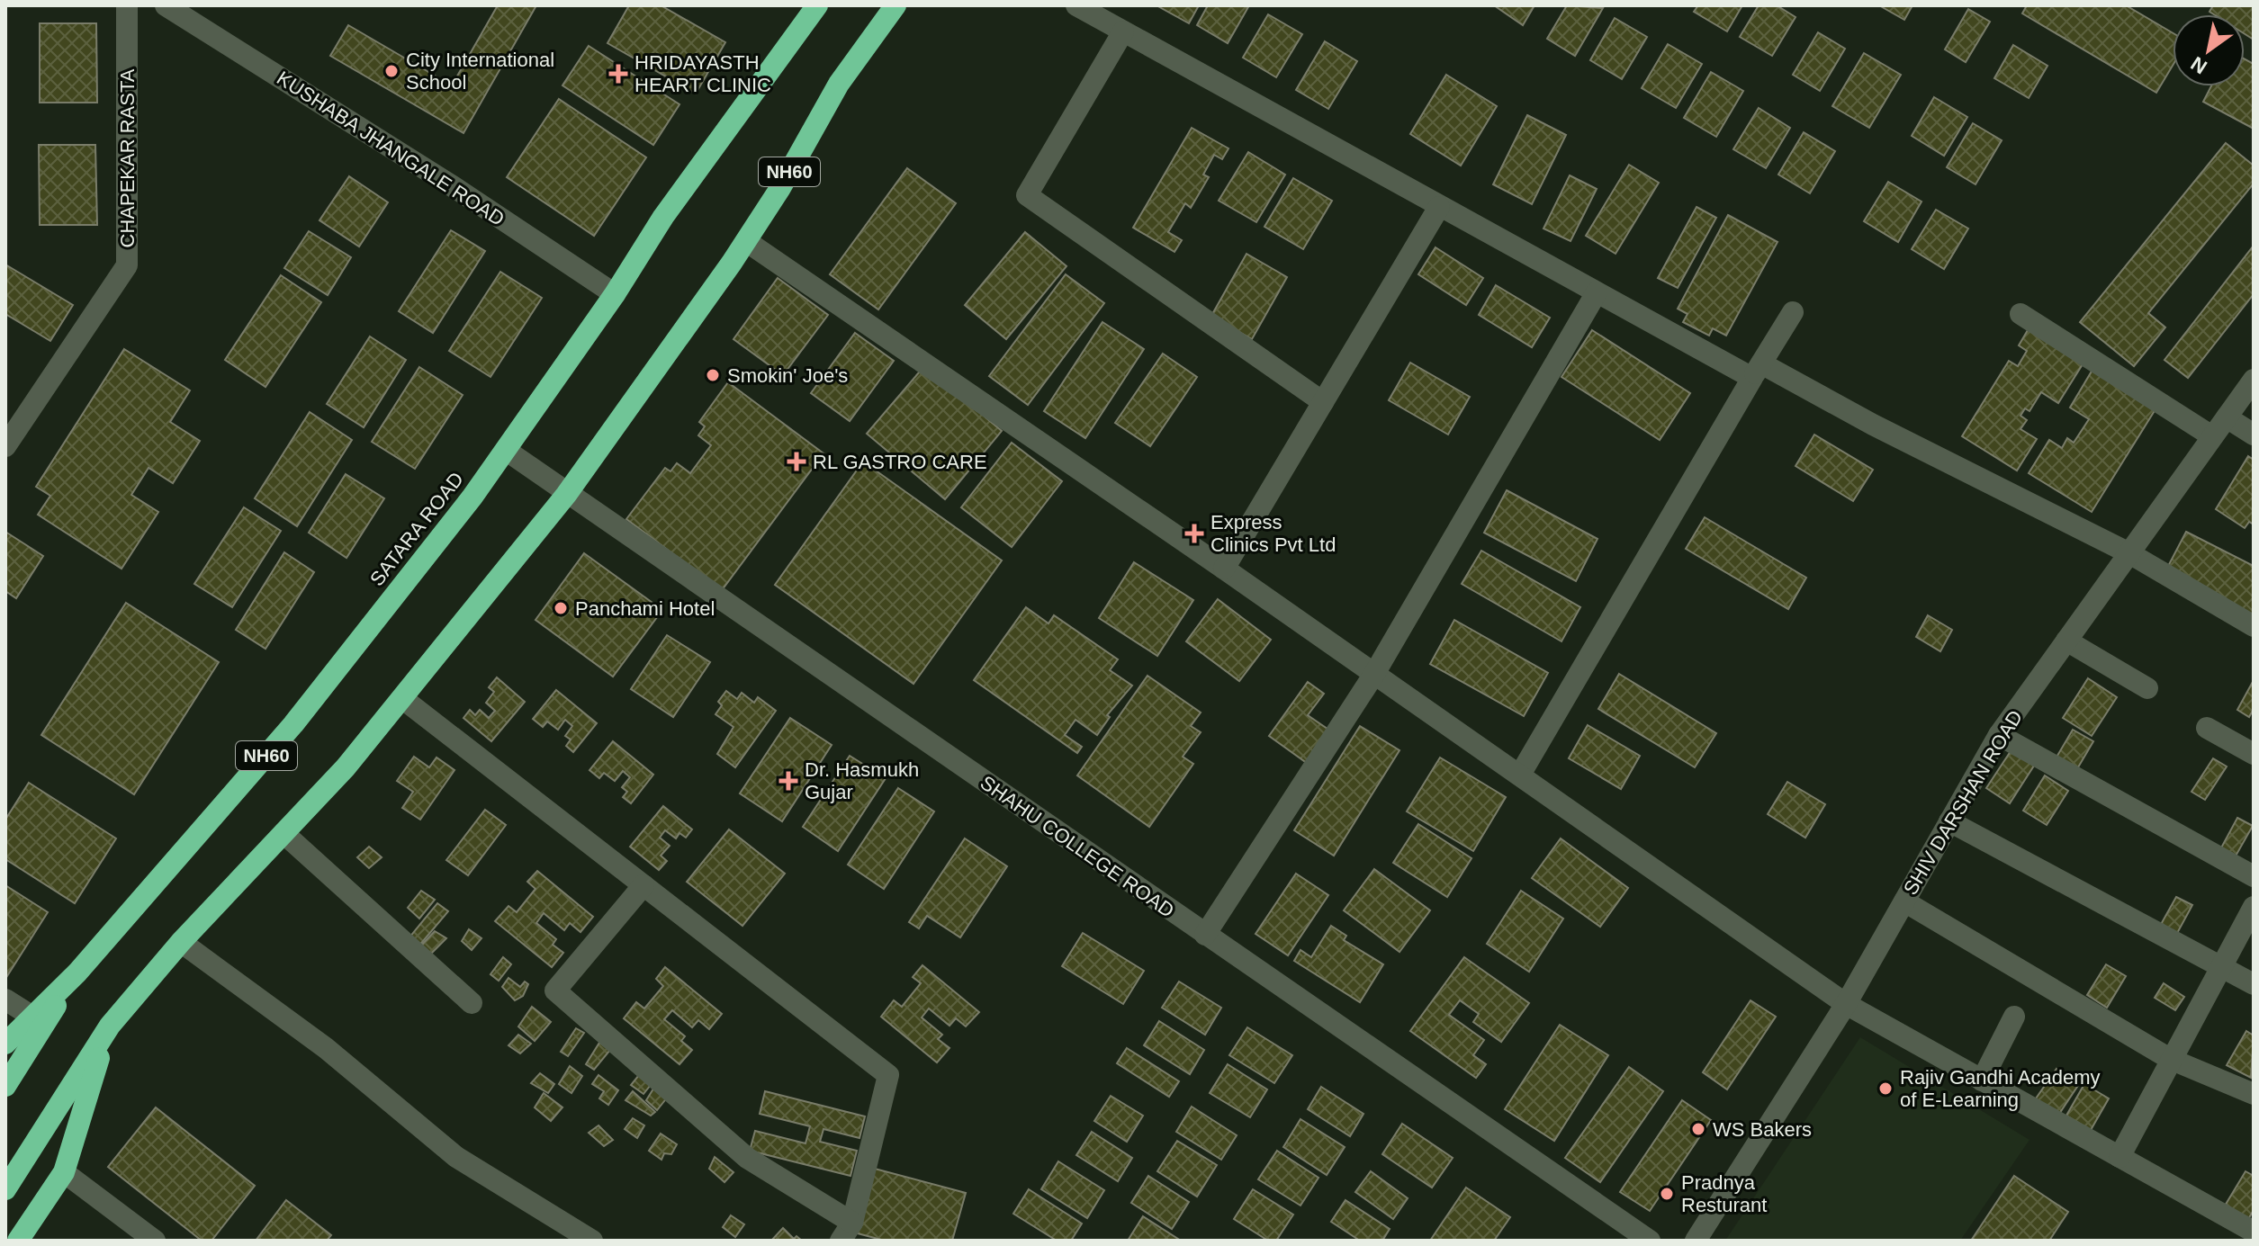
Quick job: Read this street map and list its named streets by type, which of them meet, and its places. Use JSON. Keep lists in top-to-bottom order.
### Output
{
  "streets": {
    "highway": ["NH60", "SATARA ROAD"],
    "street": [
      "KUSHABA JHANGALE ROAD",
      "CHAPEKAR RASTA",
      "SHIV DARSHAN ROAD",
      "SHAHU COLLEGE ROAD"
    ]
  },
  "crossings": [
    ["KUSHABA JHANGALE ROAD", "SATARA ROAD"],
    ["NH60", "SHAHU COLLEGE ROAD"],
    ["SATARA ROAD", "SHAHU COLLEGE ROAD"]
  ],
  "places": {
    "other": [
      "City International School",
      "Smokin' Joe's",
      "Panchami Hotel",
      "Rajiv Gandhi Academy of E-Learning",
      "WS Bakers",
      "Pradnya Resturant"
    ],
    "health": [
      "HRIDAYASTH HEART CLINIC",
      "RL GASTRO CARE",
      "Express Clinics Pvt Ltd",
      "Dr. Hasmukh Gujar"
    ]
  },
  "north": "bottom left"
}
